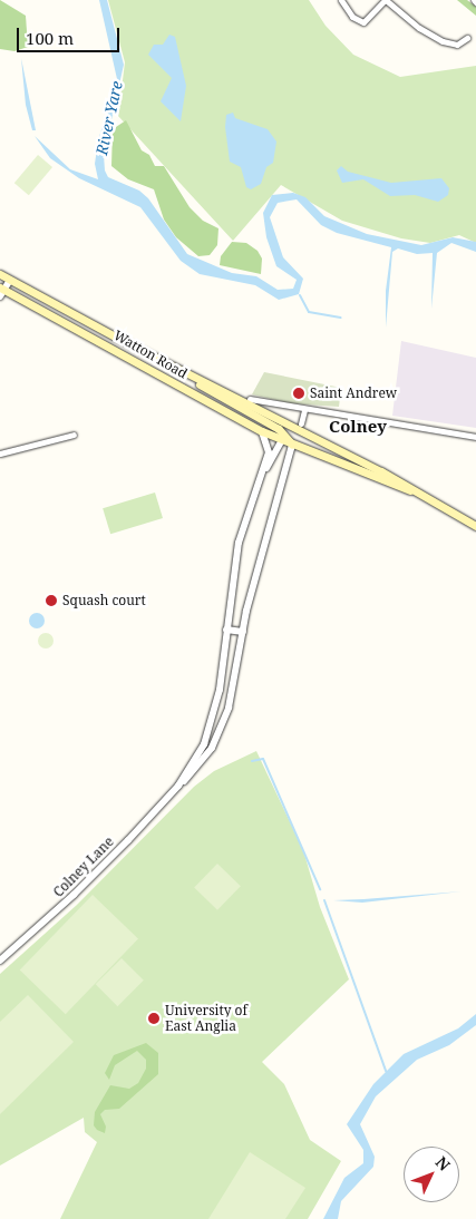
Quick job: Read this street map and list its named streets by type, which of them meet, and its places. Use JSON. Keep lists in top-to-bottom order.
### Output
{
  "streets": {
    "main road": ["Watton Road"],
    "street": ["Colney Lane"]
  },
  "crossings": [
    ["Watton Road", "Colney Lane"]
  ],
  "districts": ["Colney"],
  "water": ["River Yare"],
  "places": ["Saint Andrew", "Squash court", "University of East Anglia"],
  "scale_bar": "100 m",
  "north": "top right"
}
